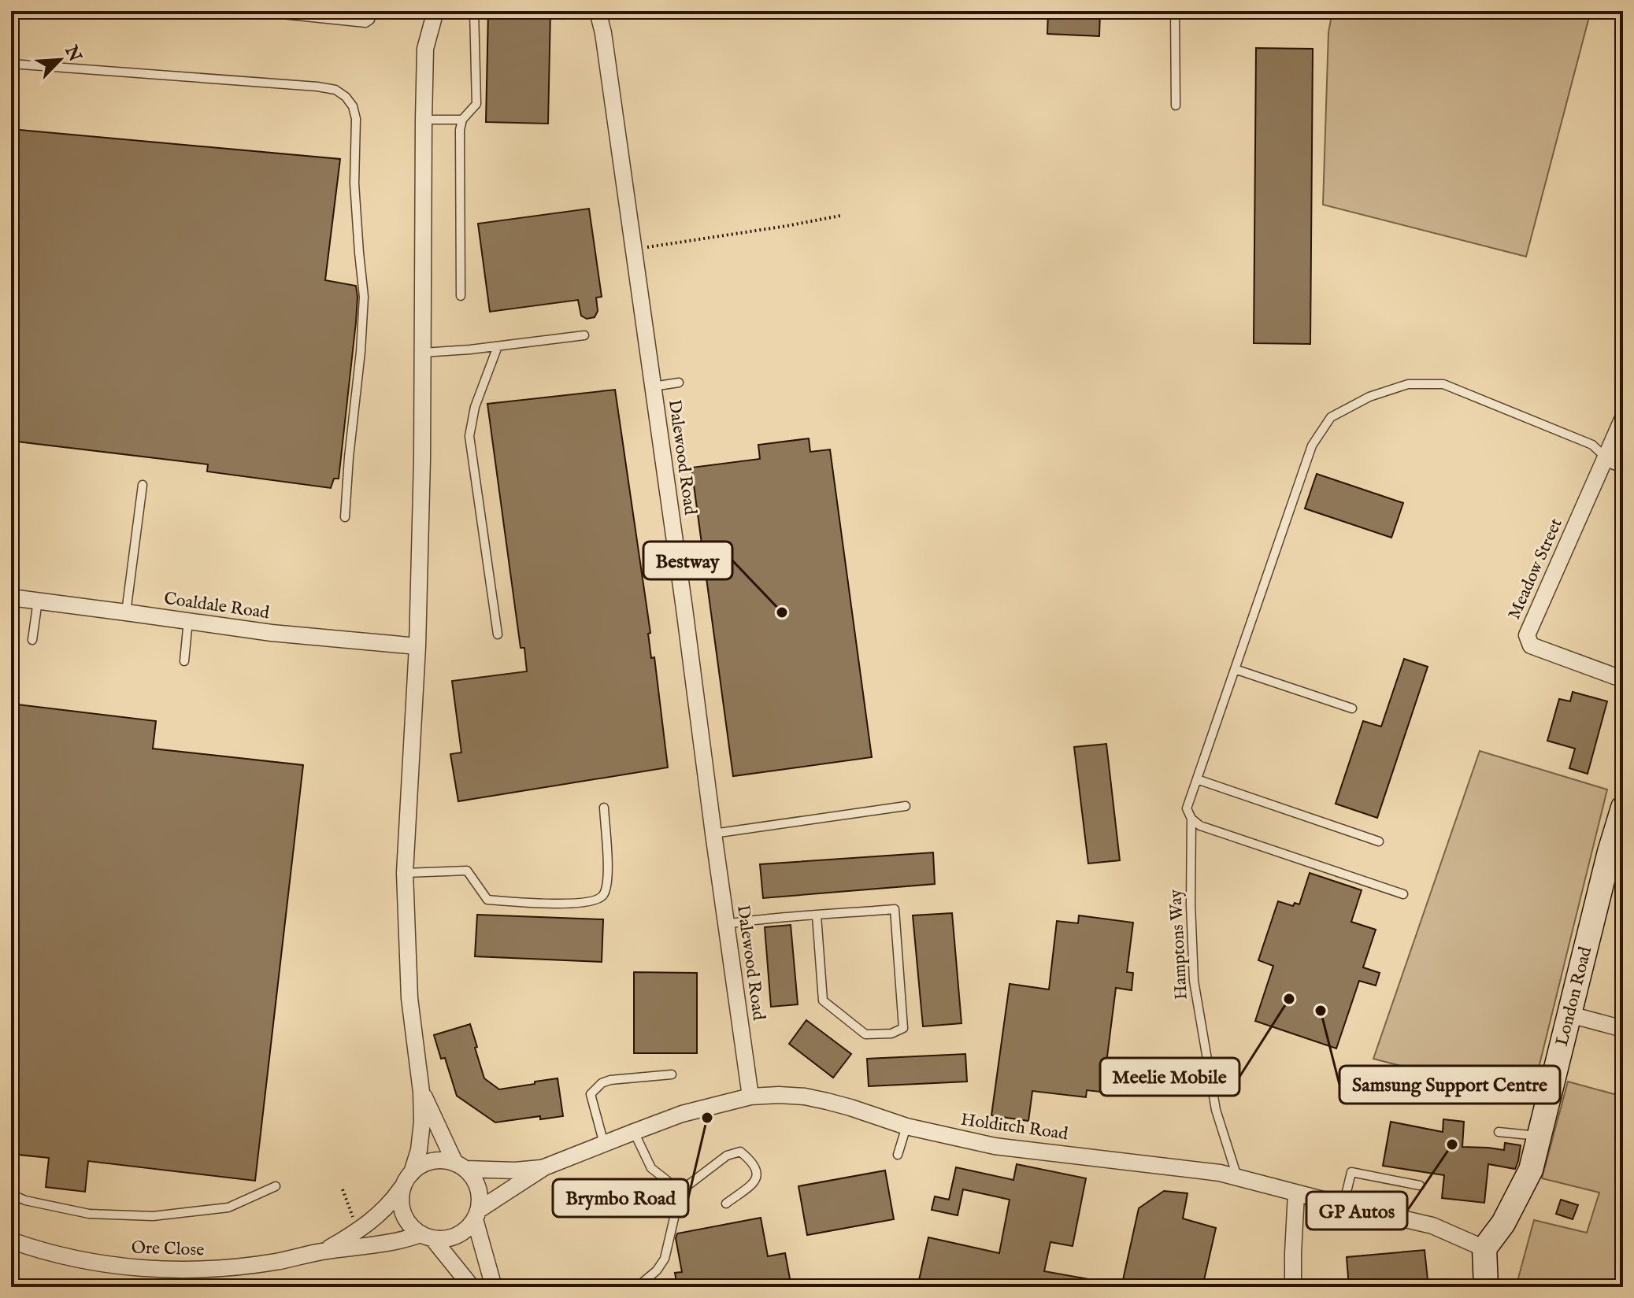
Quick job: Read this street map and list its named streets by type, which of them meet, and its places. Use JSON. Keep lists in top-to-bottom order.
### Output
{
  "streets": {
    "main road": ["London Road"],
    "street": [
      "Dalewood Road",
      "Meadow Street",
      "Coaldale Road",
      "Holditch Road",
      "Ore Close"
    ],
    "lane": ["Hamptons Way"]
  },
  "crossings": [
    ["Dalewood Road", "Holditch Road"],
    ["Meadow Street", "Hamptons Way"],
    ["Hamptons Way", "Holditch Road"],
    ["London Road", "Holditch Road"],
    ["Holditch Road", "Ore Close"]
  ],
  "places": [
    "Bestway",
    "Meelie Mobile",
    "Samsung Support Centre",
    "Brymbo Road",
    "GP Autos"
  ],
  "north": "top right"
}
